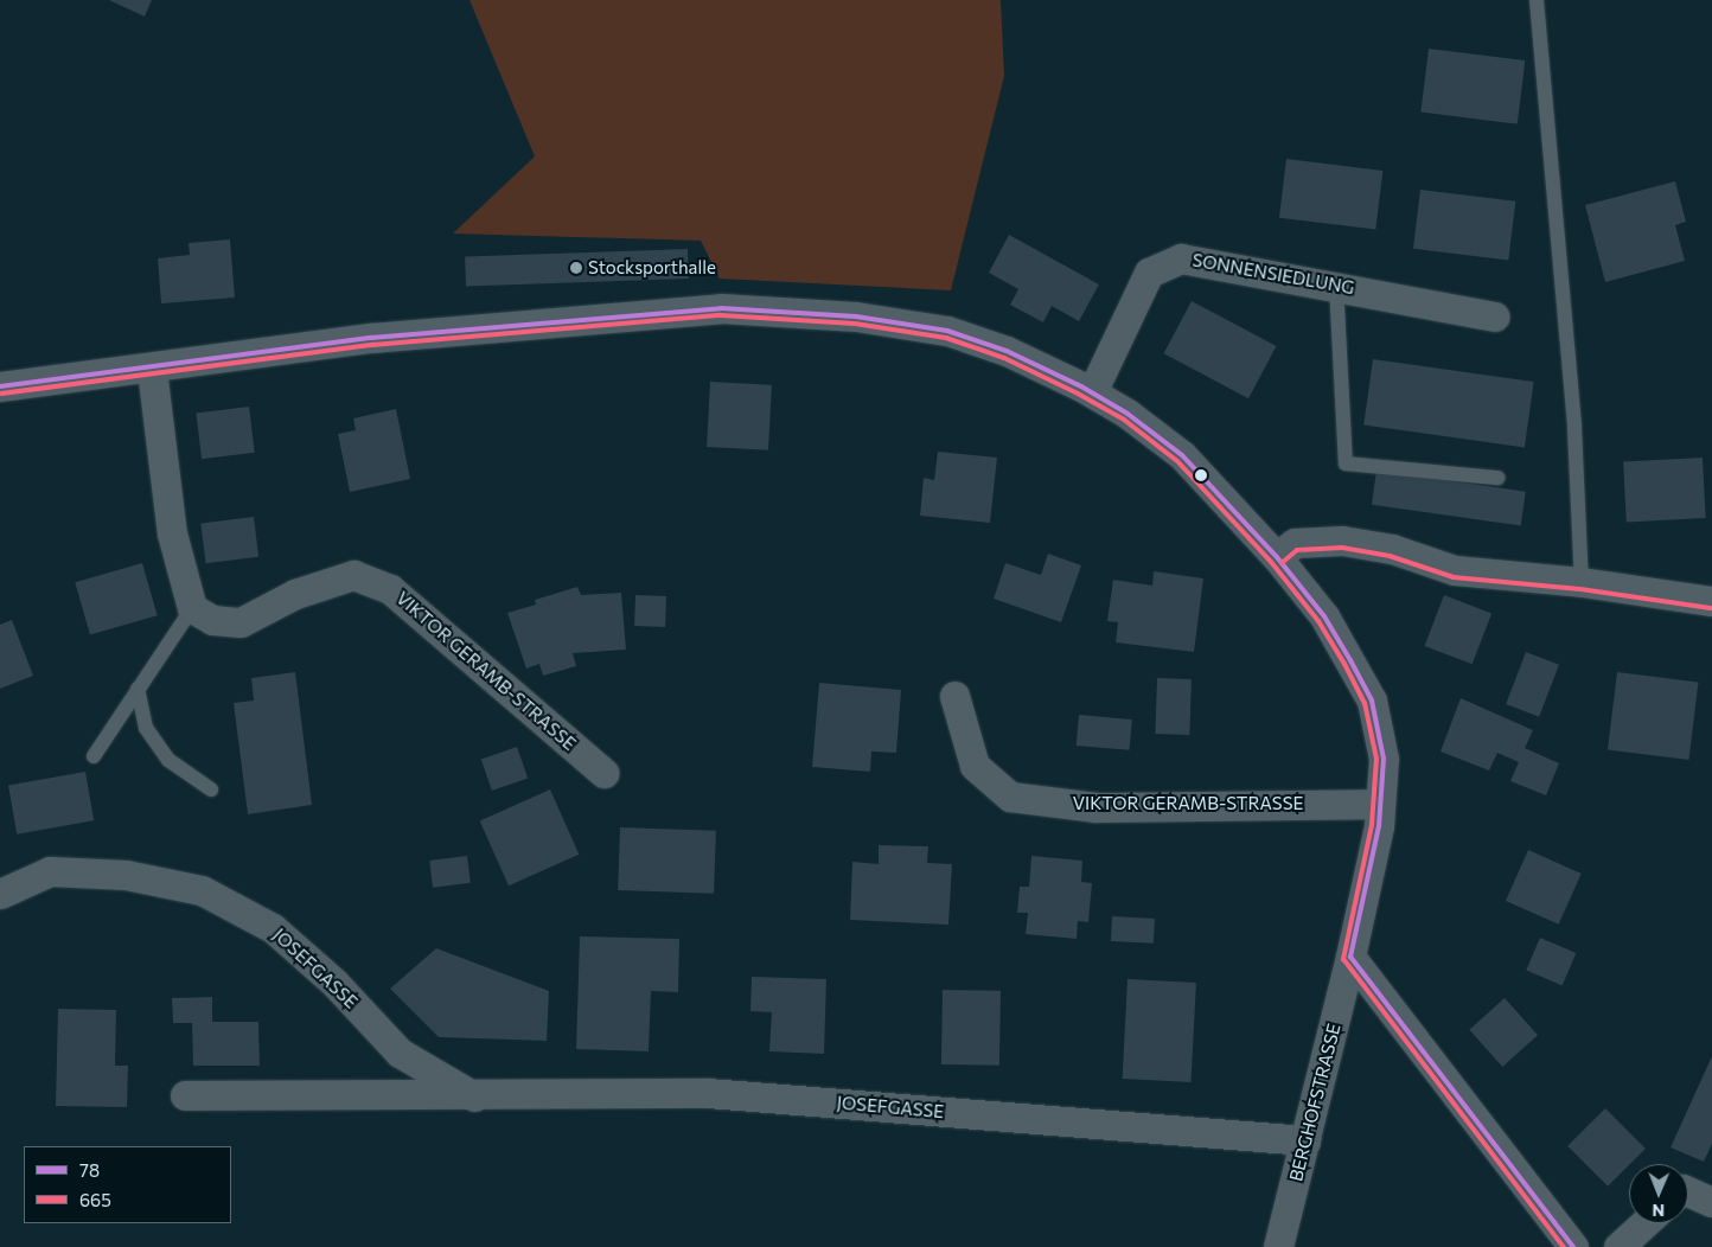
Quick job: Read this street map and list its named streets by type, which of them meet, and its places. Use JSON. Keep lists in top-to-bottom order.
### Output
{
  "streets": {
    "street": [
      "SONNENSIEDLUNG",
      "VIKTOR GERAMB-STRASSE",
      "JOSEFGASSE",
      "BERGHOFSTRASSE"
    ]
  },
  "crossings": [
    ["JOSEFGASSE", "BERGHOFSTRASSE"]
  ],
  "places": ["Stocksporthalle"],
  "lines": ["transit line 78", "transit line 665"],
  "legend": ["78", "665"],
  "north": "bottom"
}
